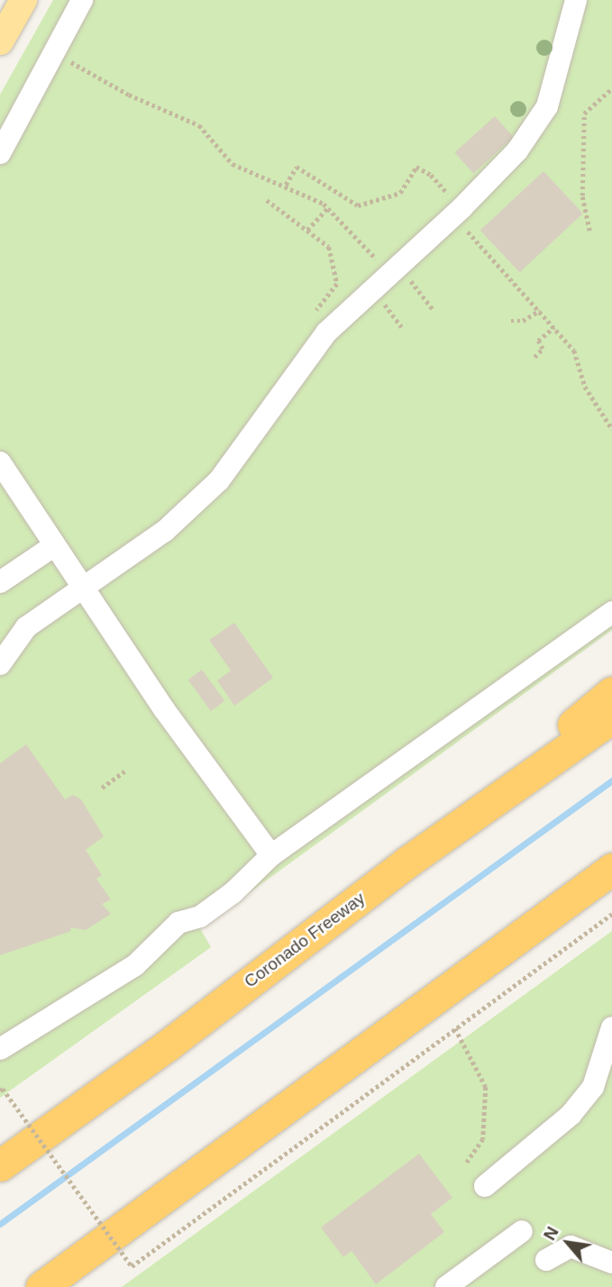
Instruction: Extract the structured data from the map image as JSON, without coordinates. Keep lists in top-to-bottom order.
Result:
{
  "streets": {
    "highway": ["Coronado Freeway"]
  },
  "north": "top left"
}
